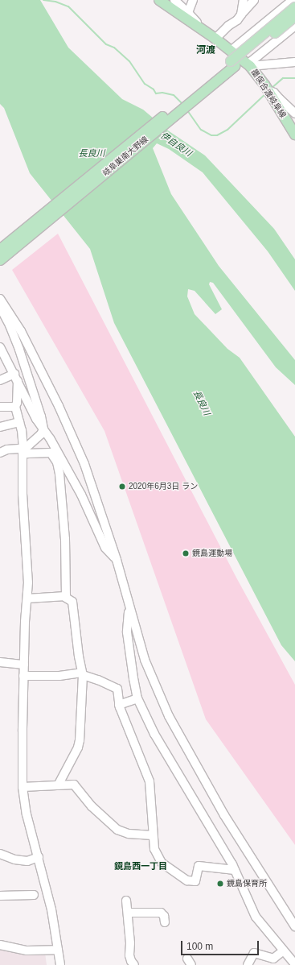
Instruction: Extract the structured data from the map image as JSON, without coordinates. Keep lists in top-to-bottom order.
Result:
{
  "streets": {
    "main road": ["墨俣合渡岐阜線", "岐阜巣南大野線"]
  },
  "districts": ["河渡", "鏡島西一丁目"],
  "water": ["伊自良川", "長良川"],
  "places": ["2020年6月3日 ラン", "鏡島運動場", "鏡島保育所"],
  "scale_bar": "100 m"
}
